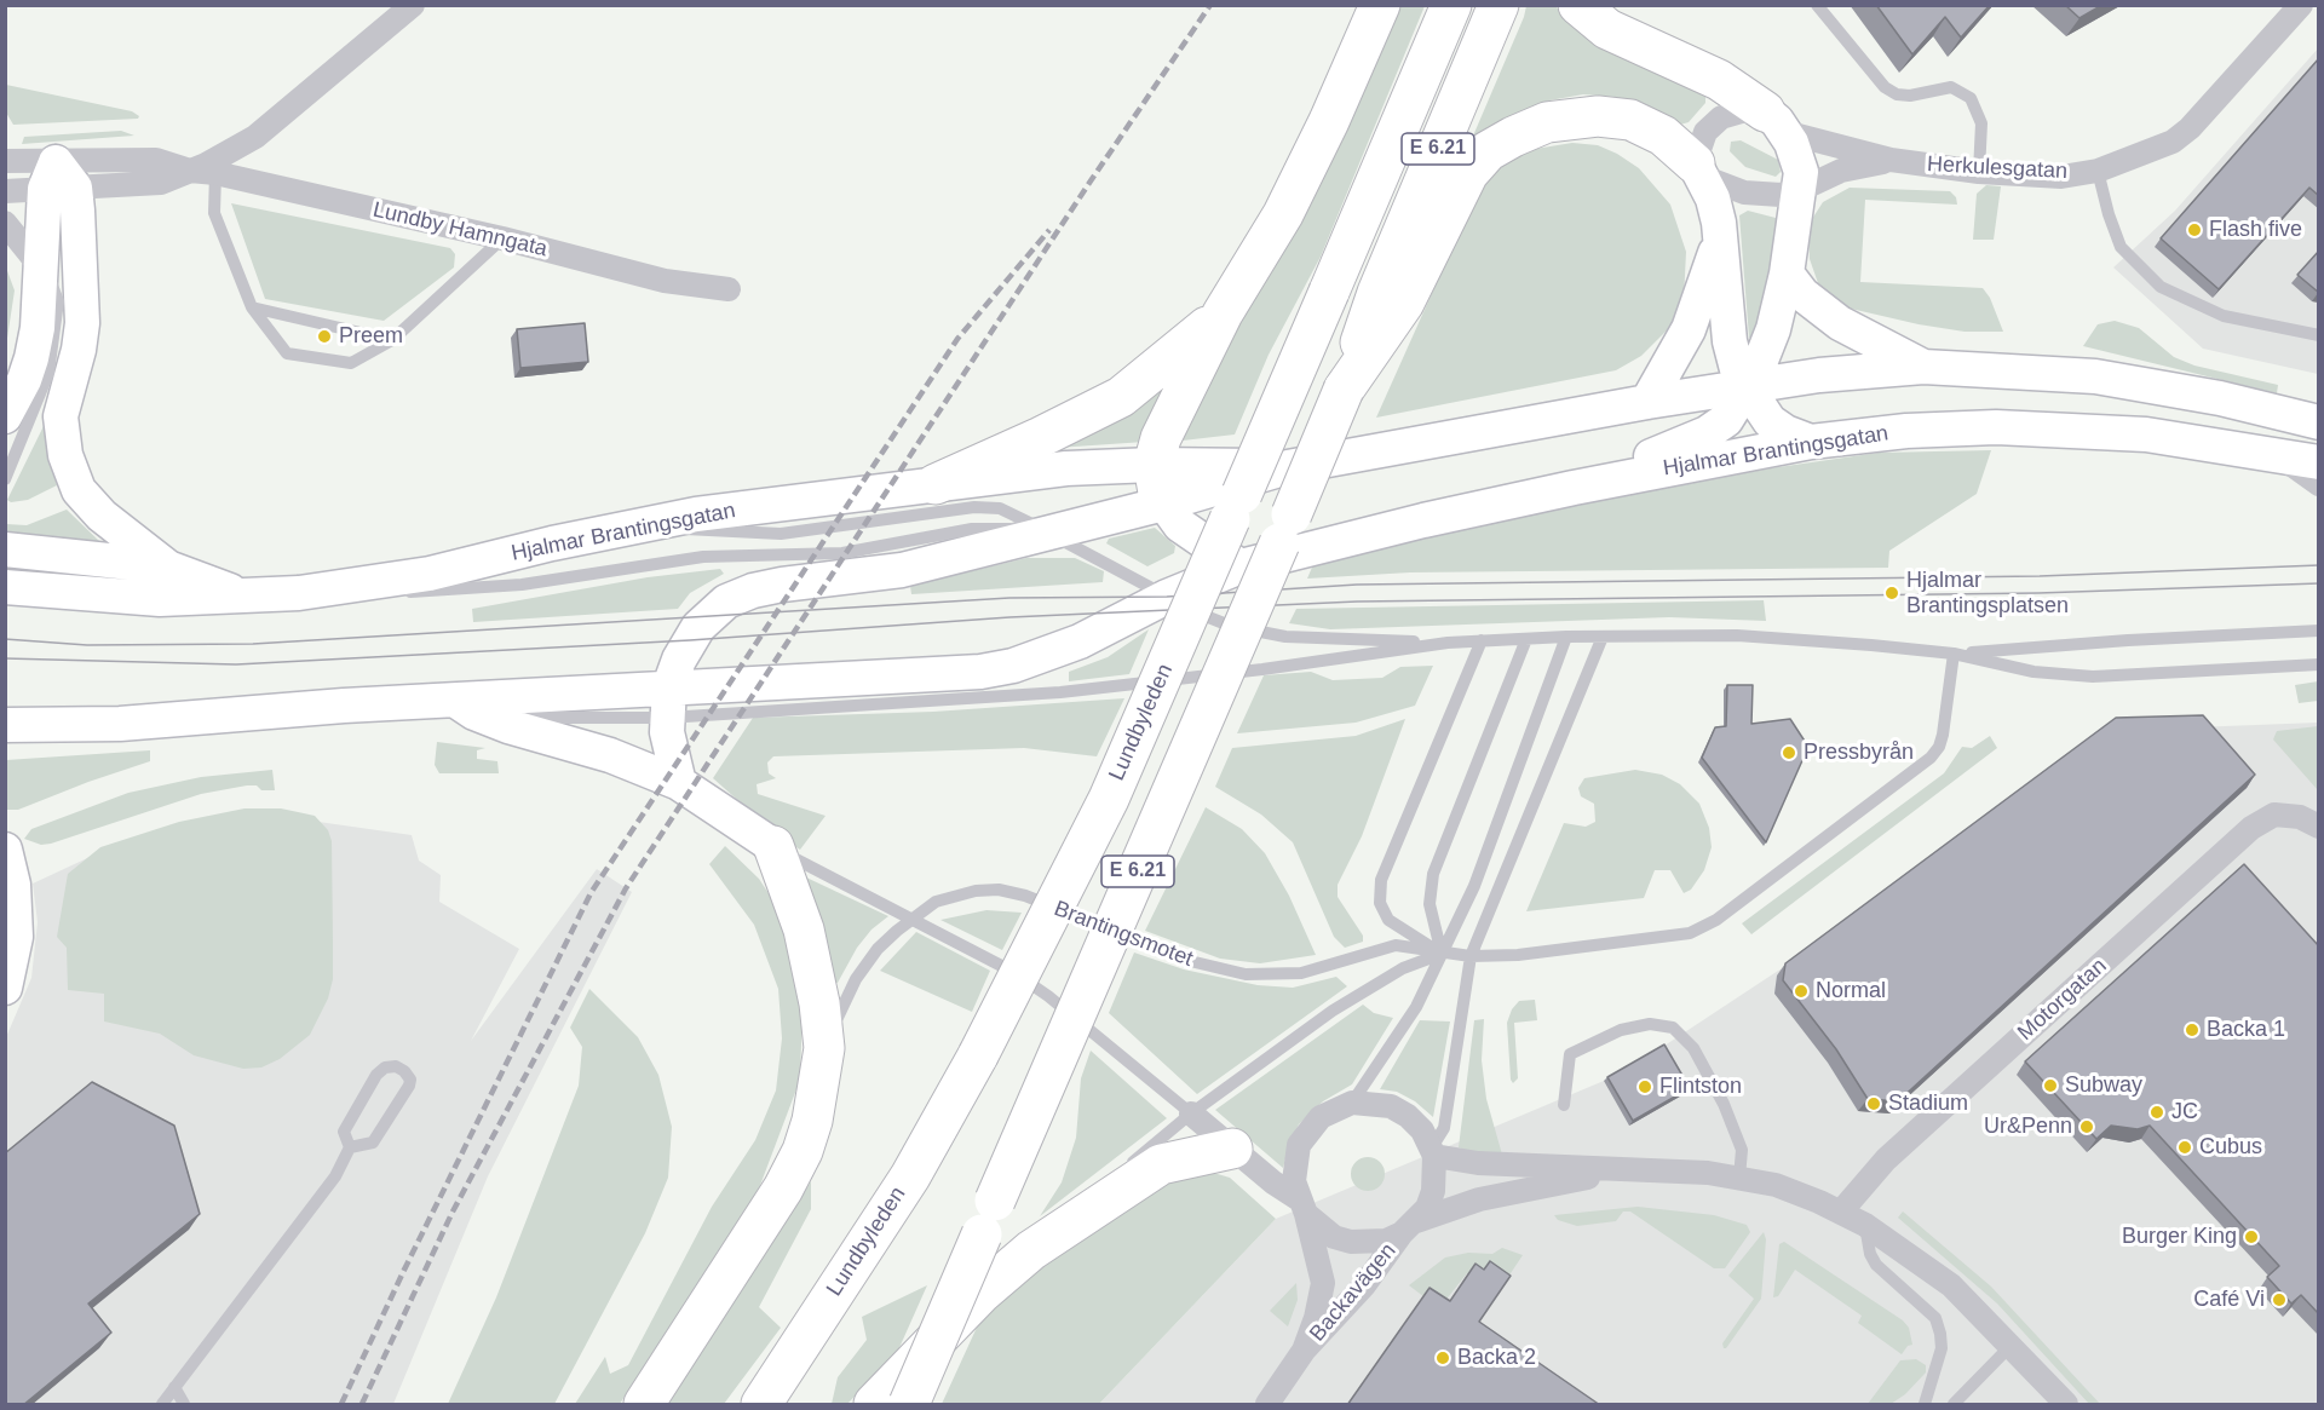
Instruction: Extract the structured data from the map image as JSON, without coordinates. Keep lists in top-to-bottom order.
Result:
{
  "streets": {
    "highway": ["E 6.21", "Lundbyleden"],
    "main road": ["Hjalmar Brantingsgatan"],
    "street": [
      "Herkulesgatan",
      "Lundby Hamngata",
      "Motorgatan",
      "Backavägen"
    ],
    "lane": ["Brantingsmotet"]
  },
  "places": [
    "Flash five",
    "Preem",
    "Hjalmar Brantingsplatsen",
    "Pressbyrån",
    "Normal",
    "Backa 1",
    "Subway",
    "Flintston",
    "Stadium",
    "JC",
    "Ur&Penn",
    "Cubus",
    "Burger King",
    "Café Vi",
    "Backa 2"
  ]
}
